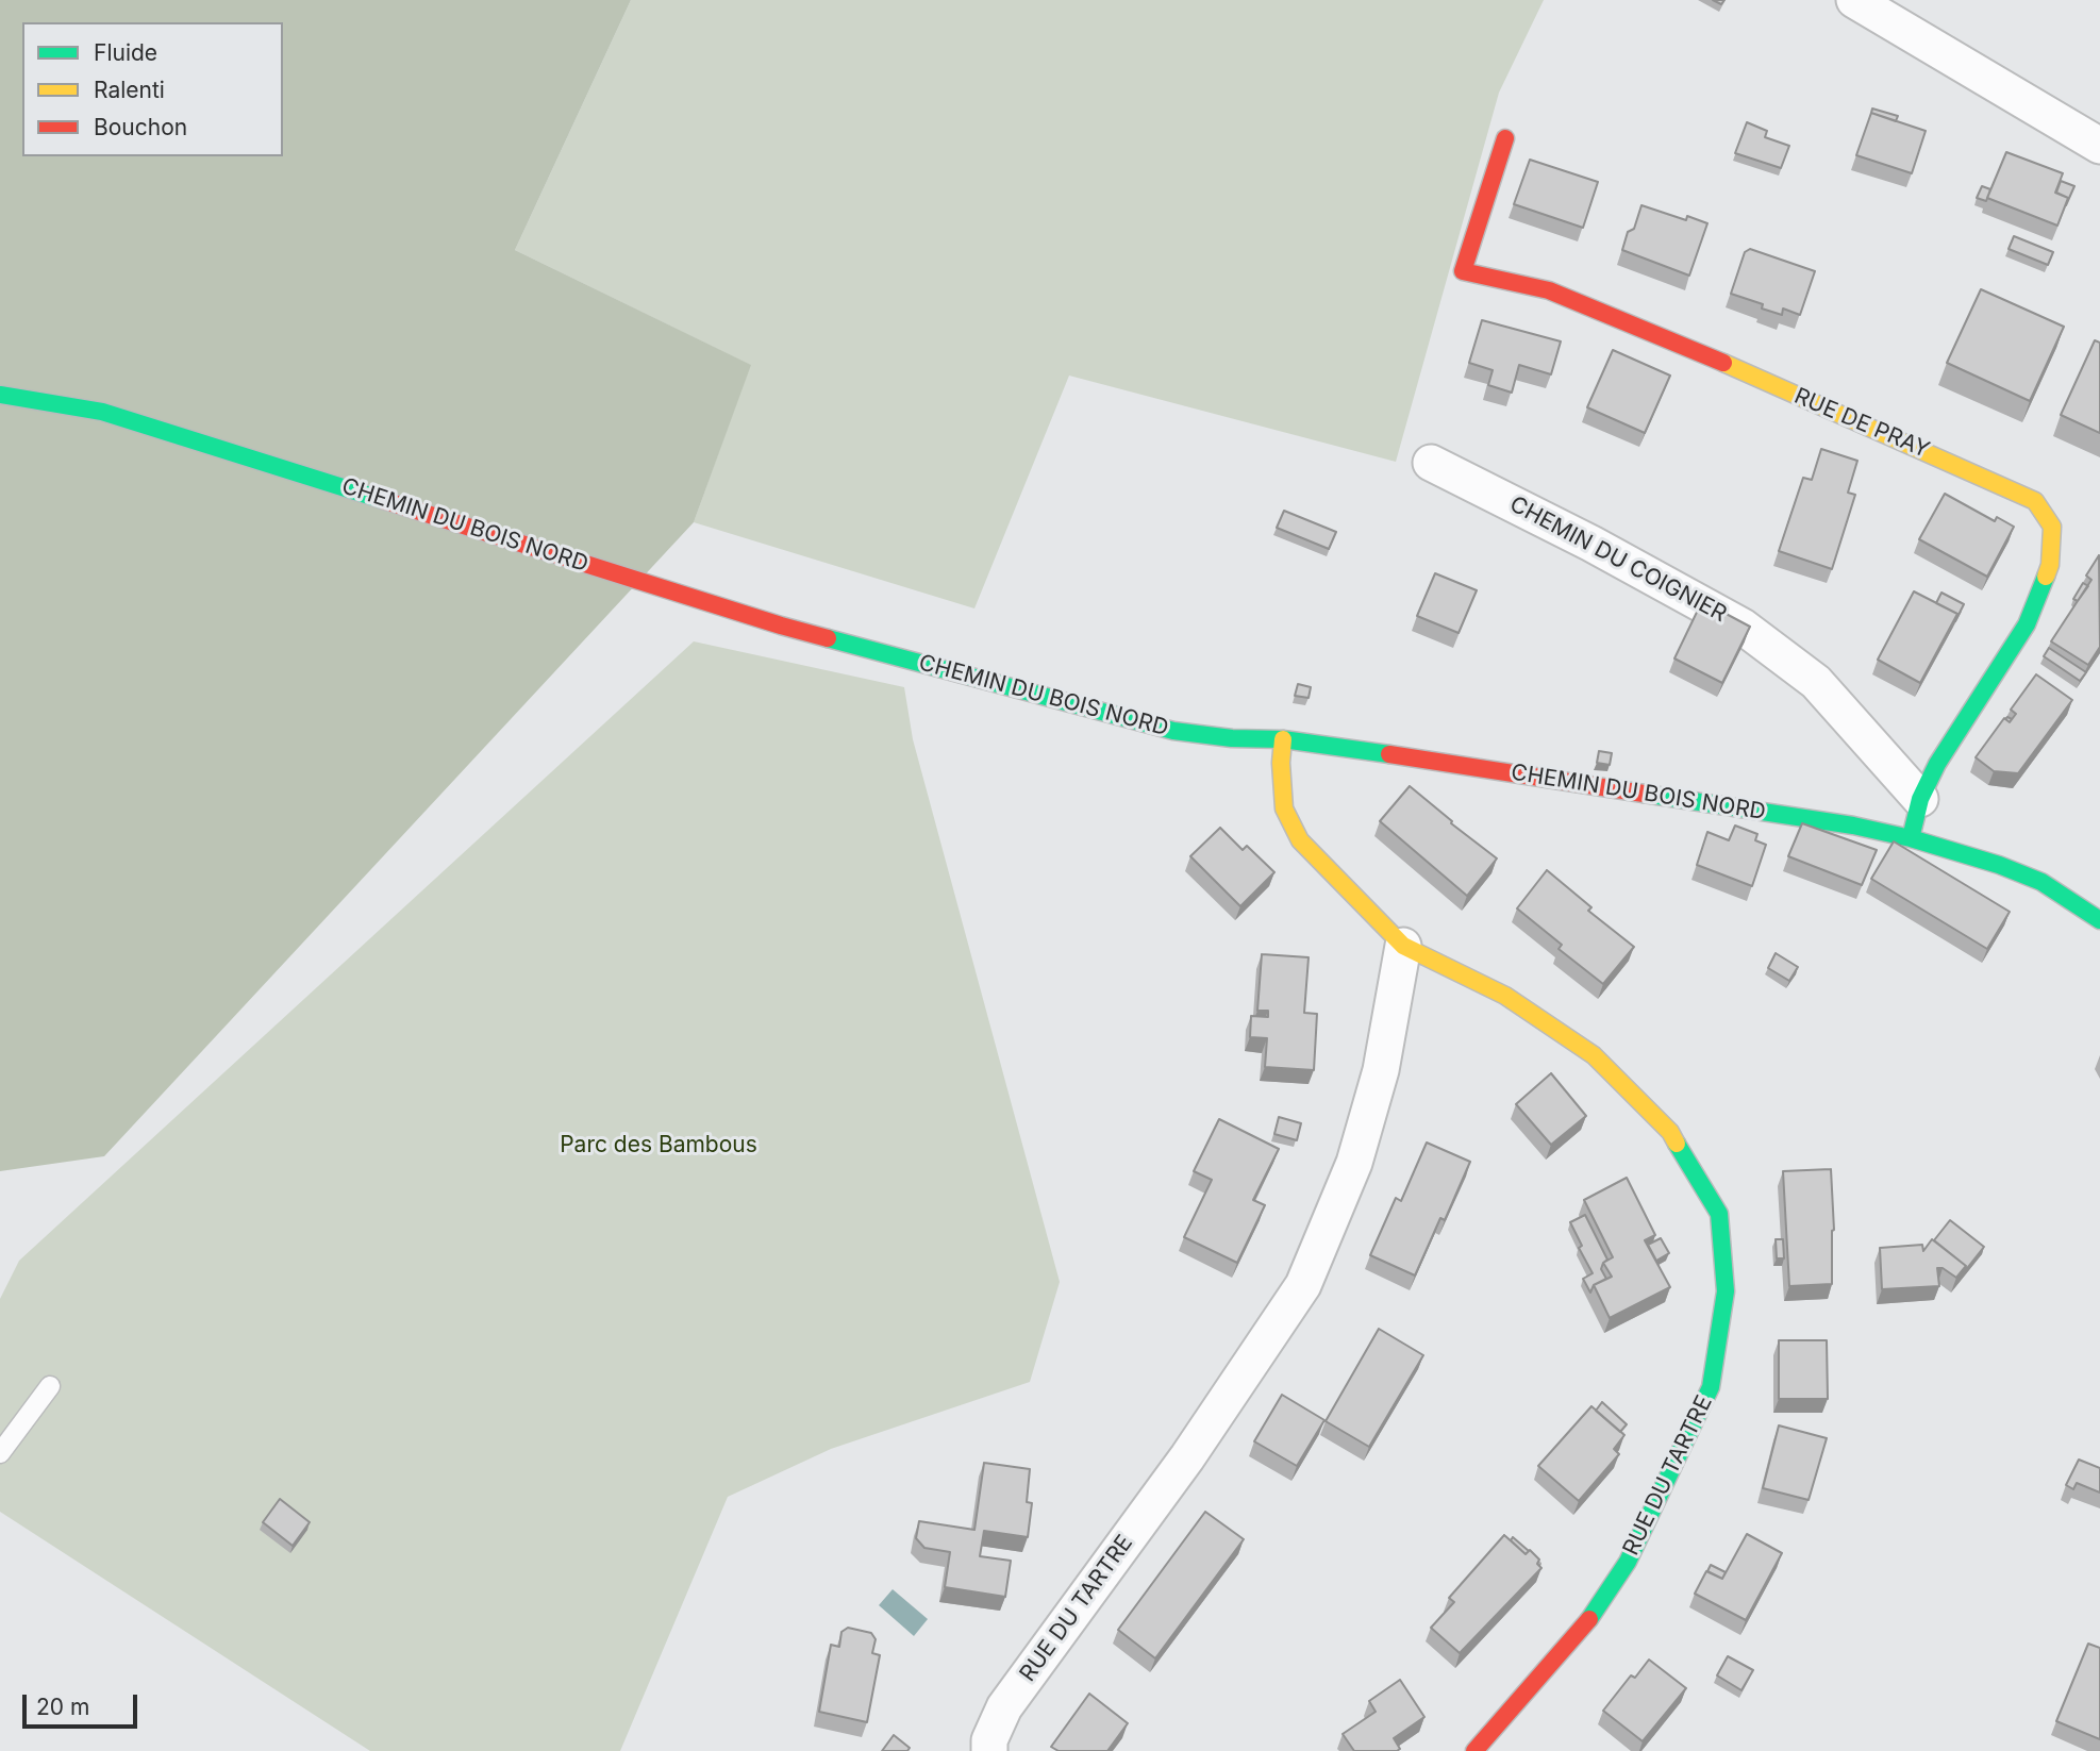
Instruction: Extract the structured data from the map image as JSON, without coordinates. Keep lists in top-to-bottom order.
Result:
{
  "streets": {
    "street": [
      "RUE DE PRAY",
      "CHEMIN DU BOIS NORD",
      "CHEMIN DU COIGNIER",
      "RUE DU TARTRE"
    ]
  },
  "crossings": [
    ["RUE DE PRAY", "CHEMIN DU BOIS NORD"],
    ["RUE DE PRAY", "CHEMIN DU COIGNIER"],
    ["CHEMIN DU BOIS NORD", "RUE DU TARTRE"]
  ],
  "parks": ["Parc des Bambous"],
  "legend": ["Fluide", "Ralenti", "Bouchon"],
  "scale_bar": "20 m"
}
